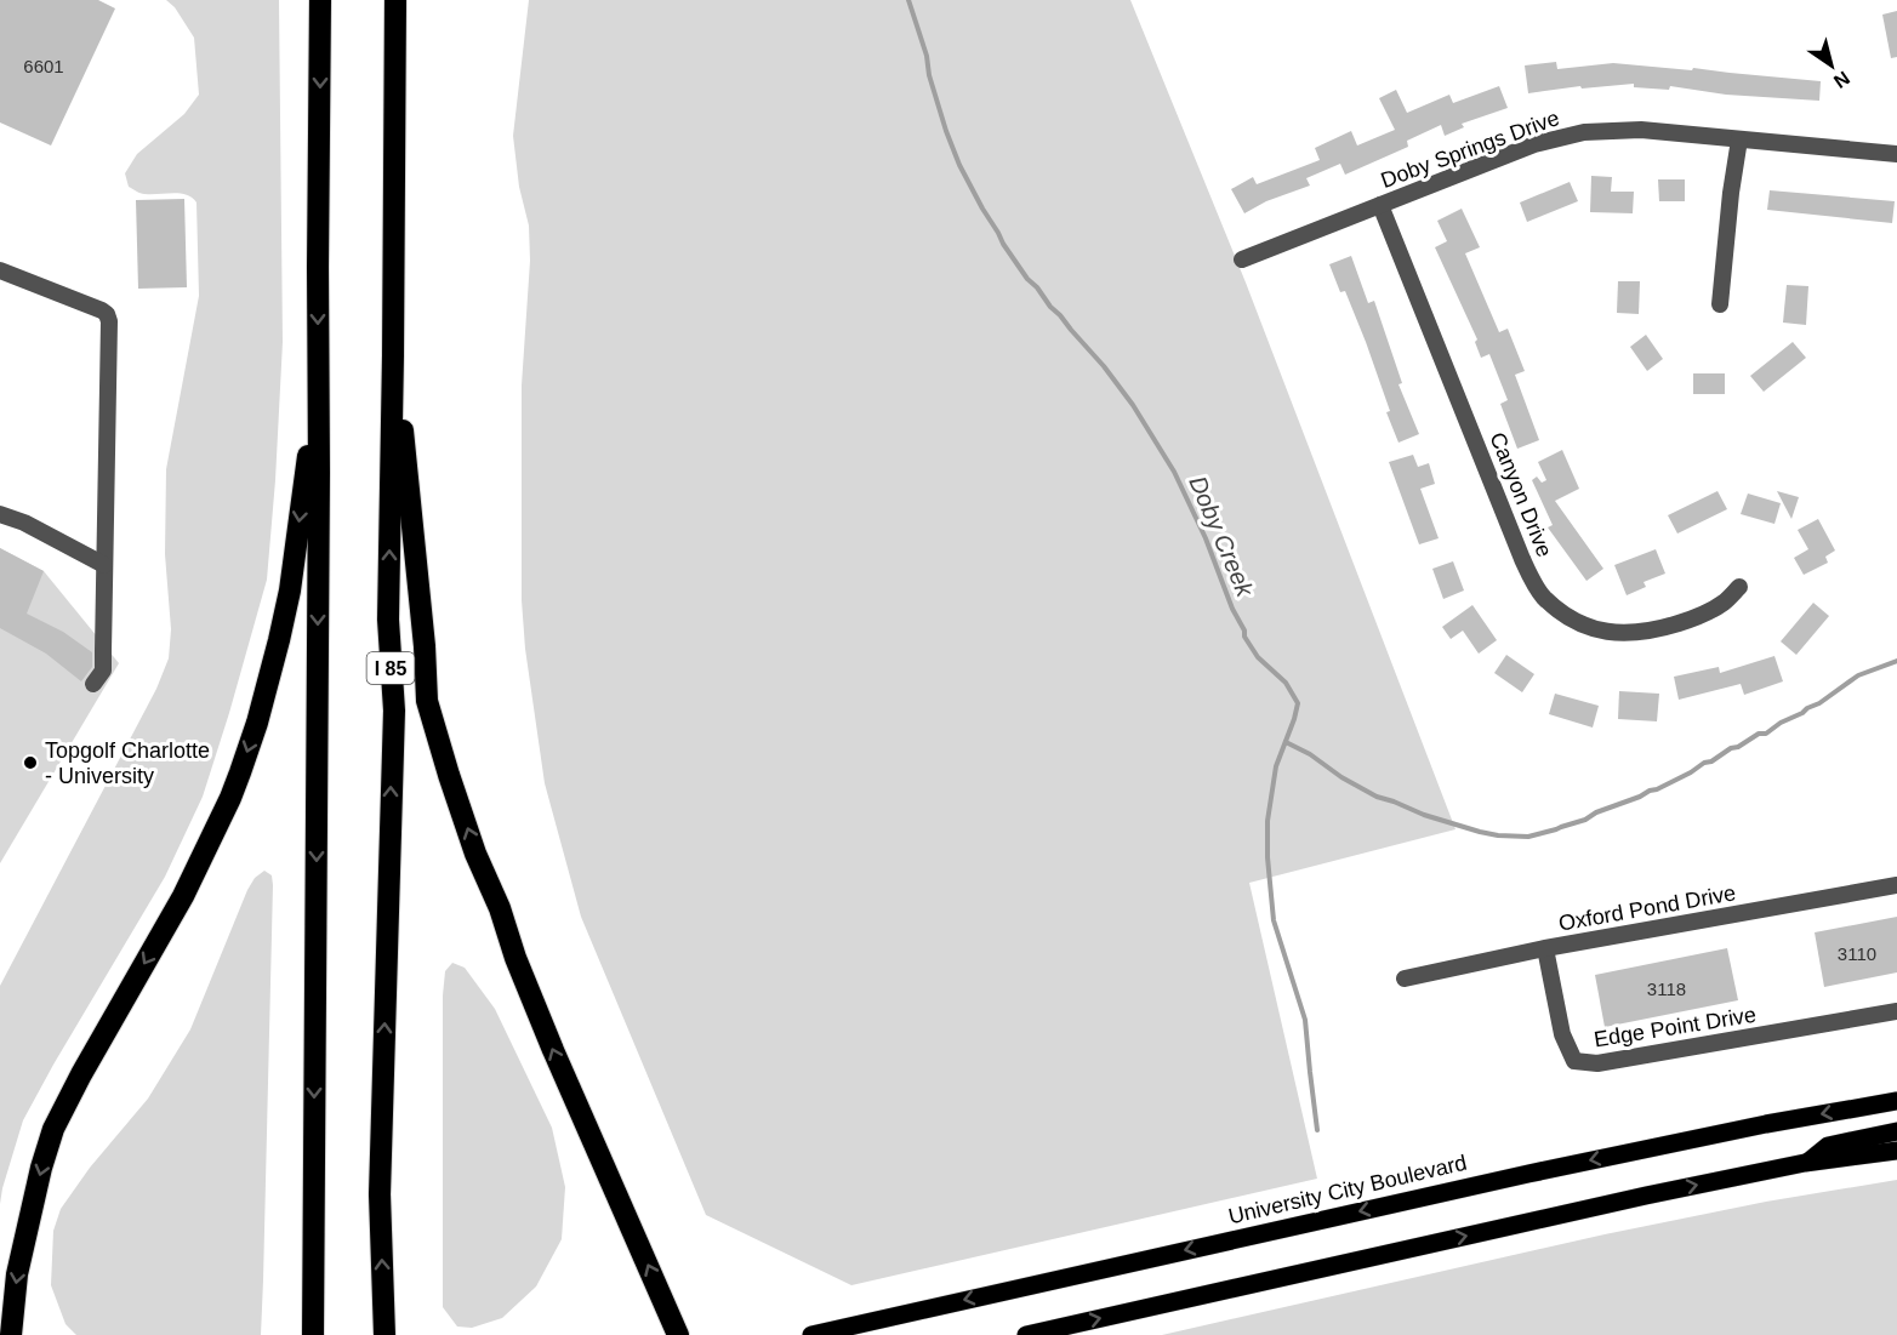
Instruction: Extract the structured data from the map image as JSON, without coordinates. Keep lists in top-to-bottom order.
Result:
{
  "streets": {
    "highway": ["I 85"],
    "main road": ["University City Boulevard"],
    "street": [
      "Doby Springs Drive",
      "Canyon Drive",
      "Oxford Pond Drive",
      "Edge Point Drive"
    ]
  },
  "crossings": [
    ["Doby Springs Drive", "Canyon Drive"],
    ["Oxford Pond Drive", "Edge Point Drive"]
  ],
  "water": ["Doby Creek"],
  "places": ["Topgolf Charlotte - University"],
  "house_numbers": ["6601", "3110", "3118"],
  "north": "bottom right"
}
